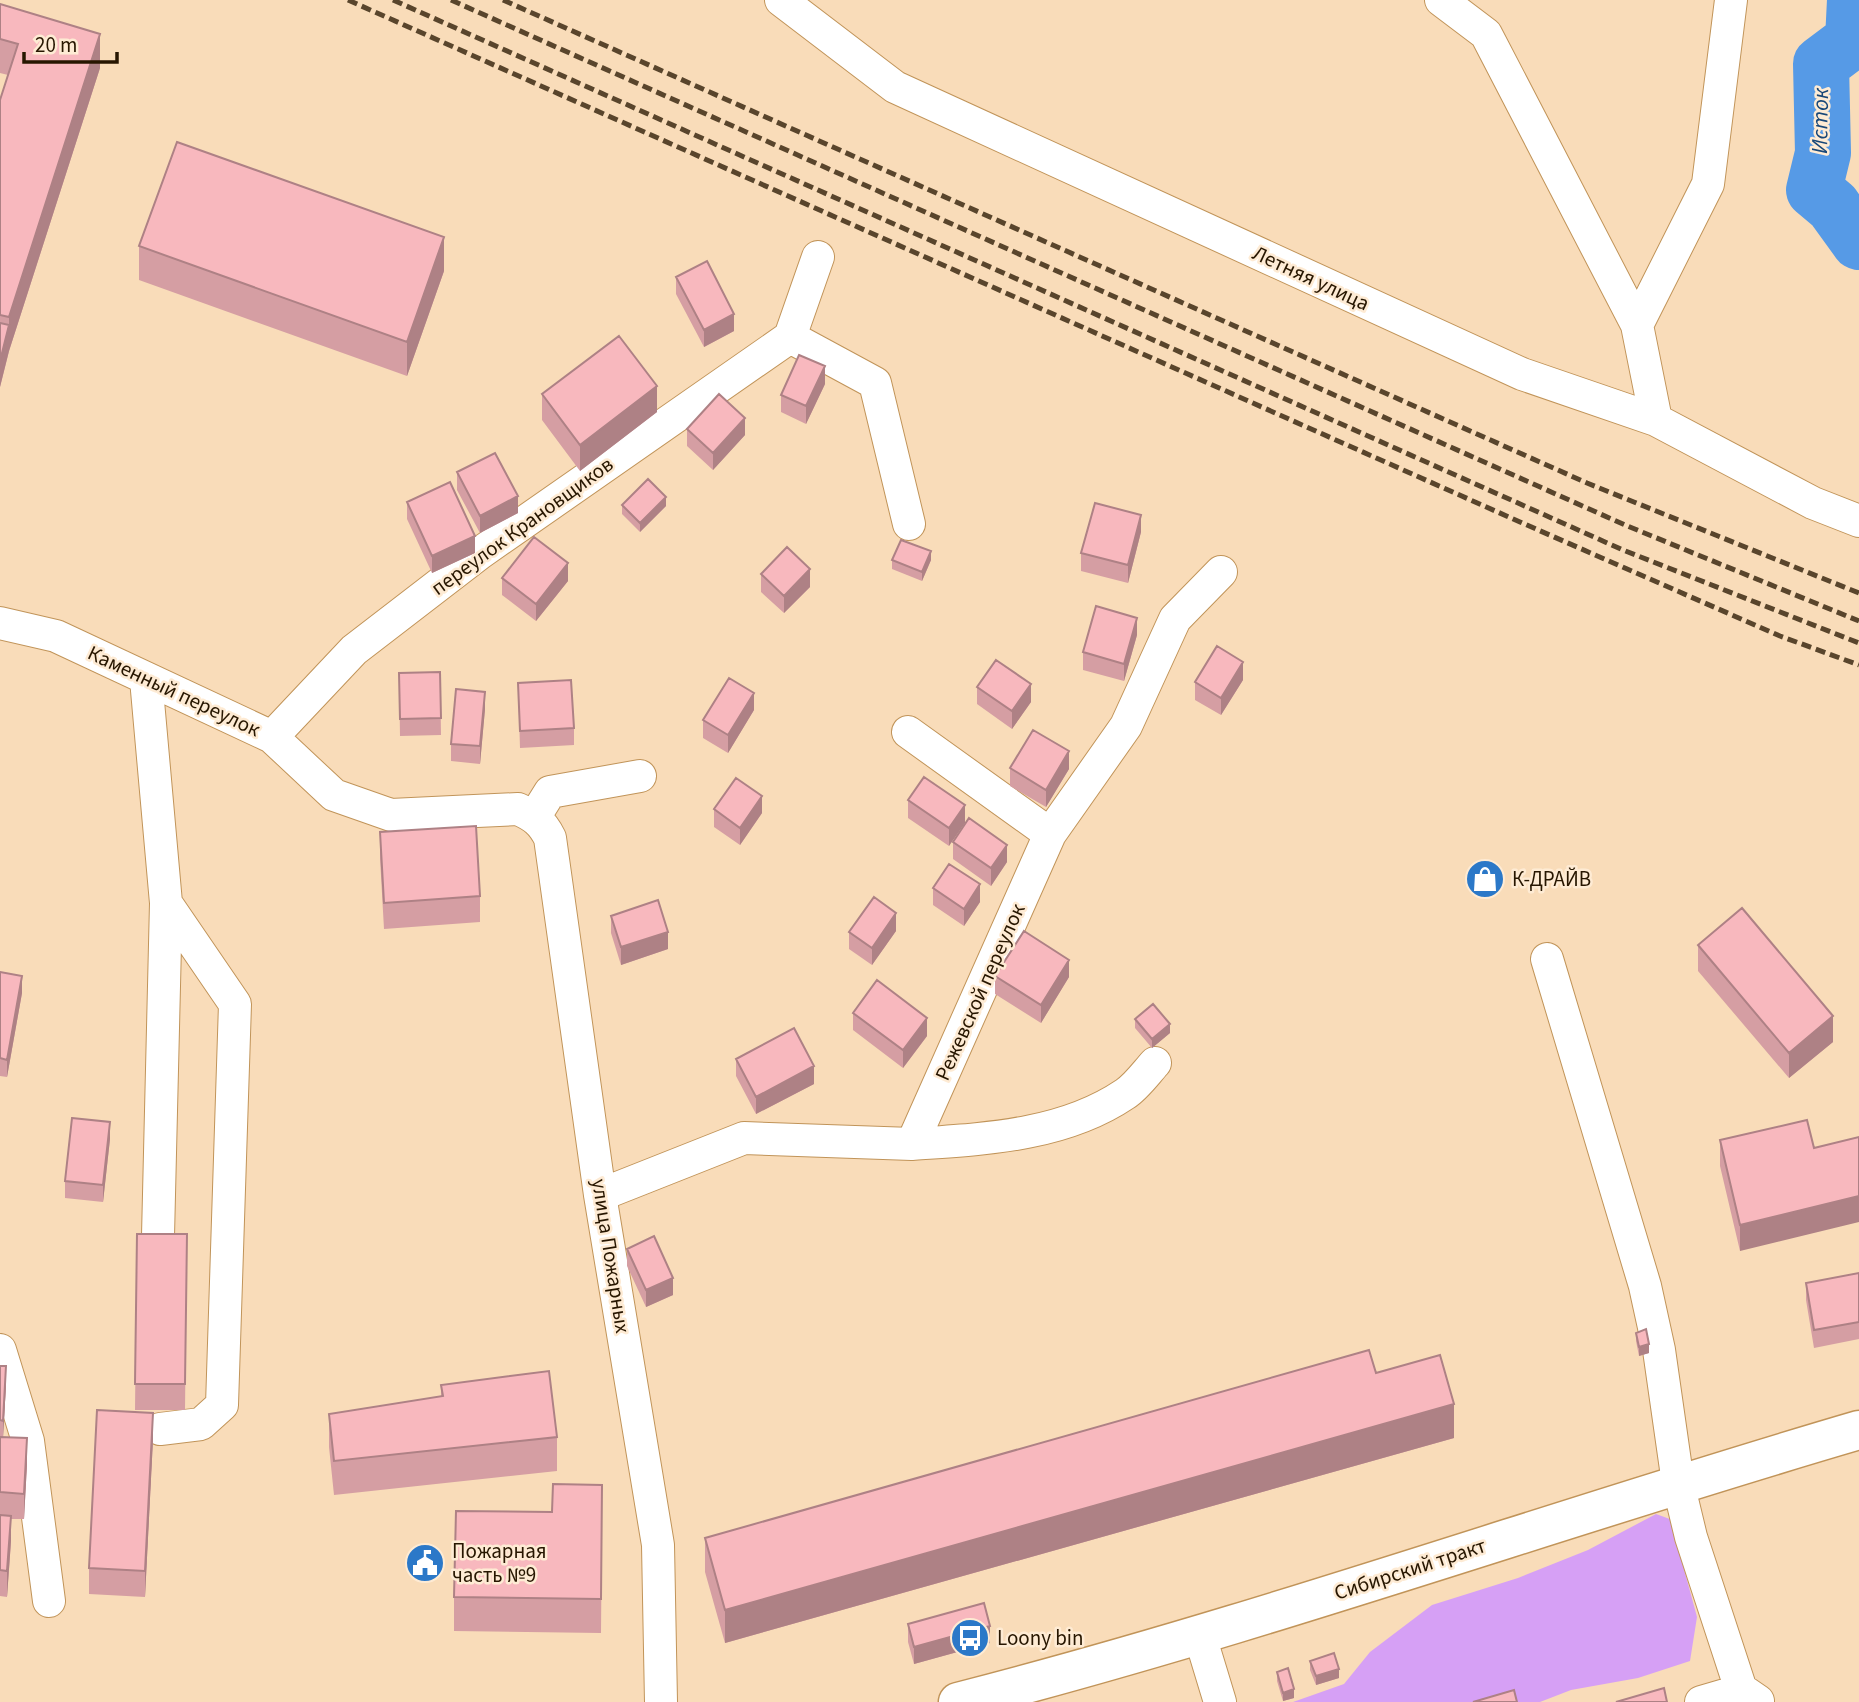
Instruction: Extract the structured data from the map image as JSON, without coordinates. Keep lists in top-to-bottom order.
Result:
{
  "streets": {
    "main road": ["Сибирский тракт"],
    "street": [
      "Летняя улица",
      "переулок Крановщиков",
      "Каменный переулок",
      "Режевской переулок",
      "улица Пожарных"
    ]
  },
  "crossings": [
    ["переулок Крановщиков", "Каменный переулок"],
    ["Каменный переулок", "улица Пожарных"]
  ],
  "water": ["Исток"],
  "places": {
    "shop": ["К-ДРАЙВ"],
    "public building": ["Пожарная часть №9"],
    "bus stop": ["Loony bin"]
  },
  "scale_bar": "20 m"
}
